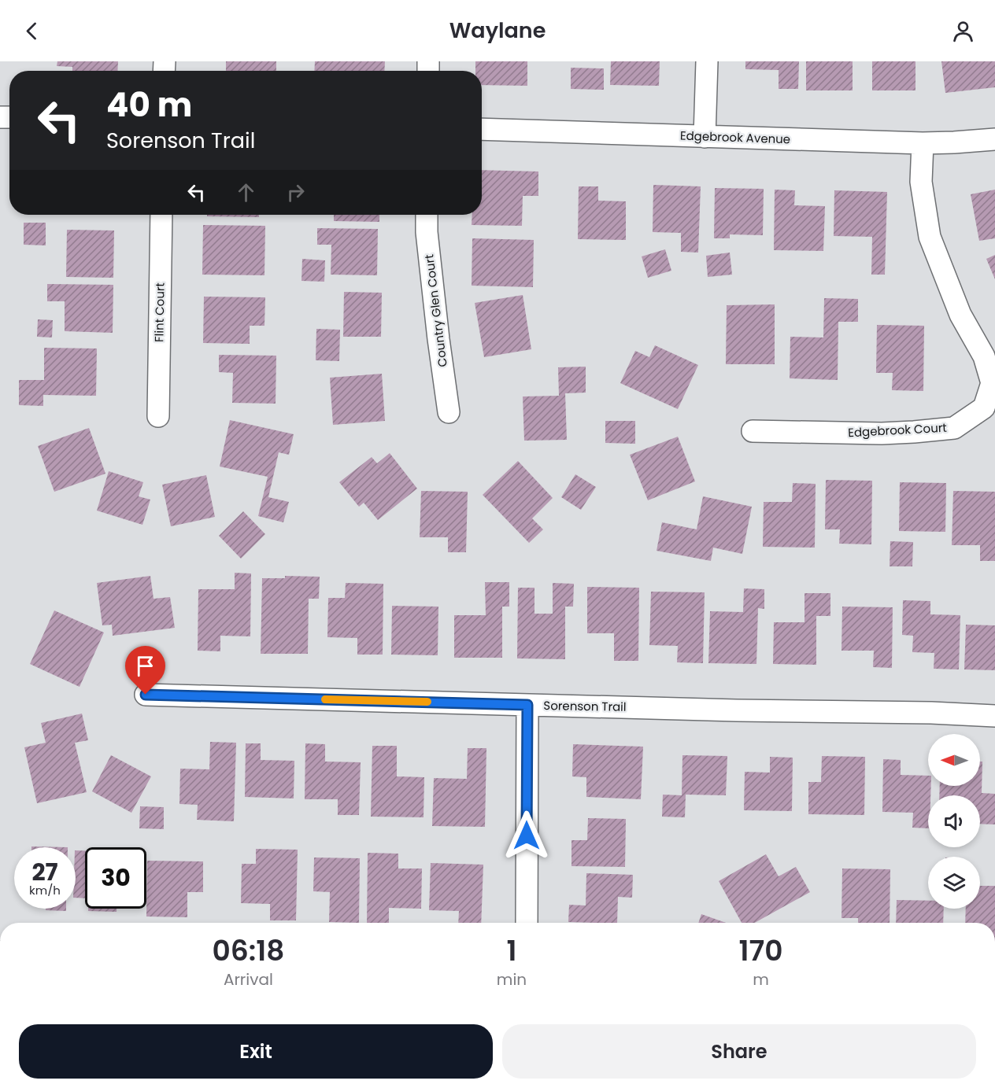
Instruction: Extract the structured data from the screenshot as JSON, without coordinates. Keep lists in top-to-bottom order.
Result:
{
  "streets": {
    "street": [
      "Edgebrook Avenue",
      "Country Glen Court",
      "Flint Court",
      "Edgebrook Court",
      "Sorenson Trail"
    ]
  },
  "crossings": [
    ["Edgebrook Avenue", "Edgebrook Court"]
  ],
  "north": "left",
  "page": {
    "header": "Waylane",
    "turn": ["40 m", "Sorenson Trail"],
    "speed": "27 km/h",
    "limit": "30",
    "eta": [
      "06:18",
      "Arrival",
      "1",
      "min",
      "170",
      "m"
    ],
    "buttons": ["Exit", "Share"]
  }
}
